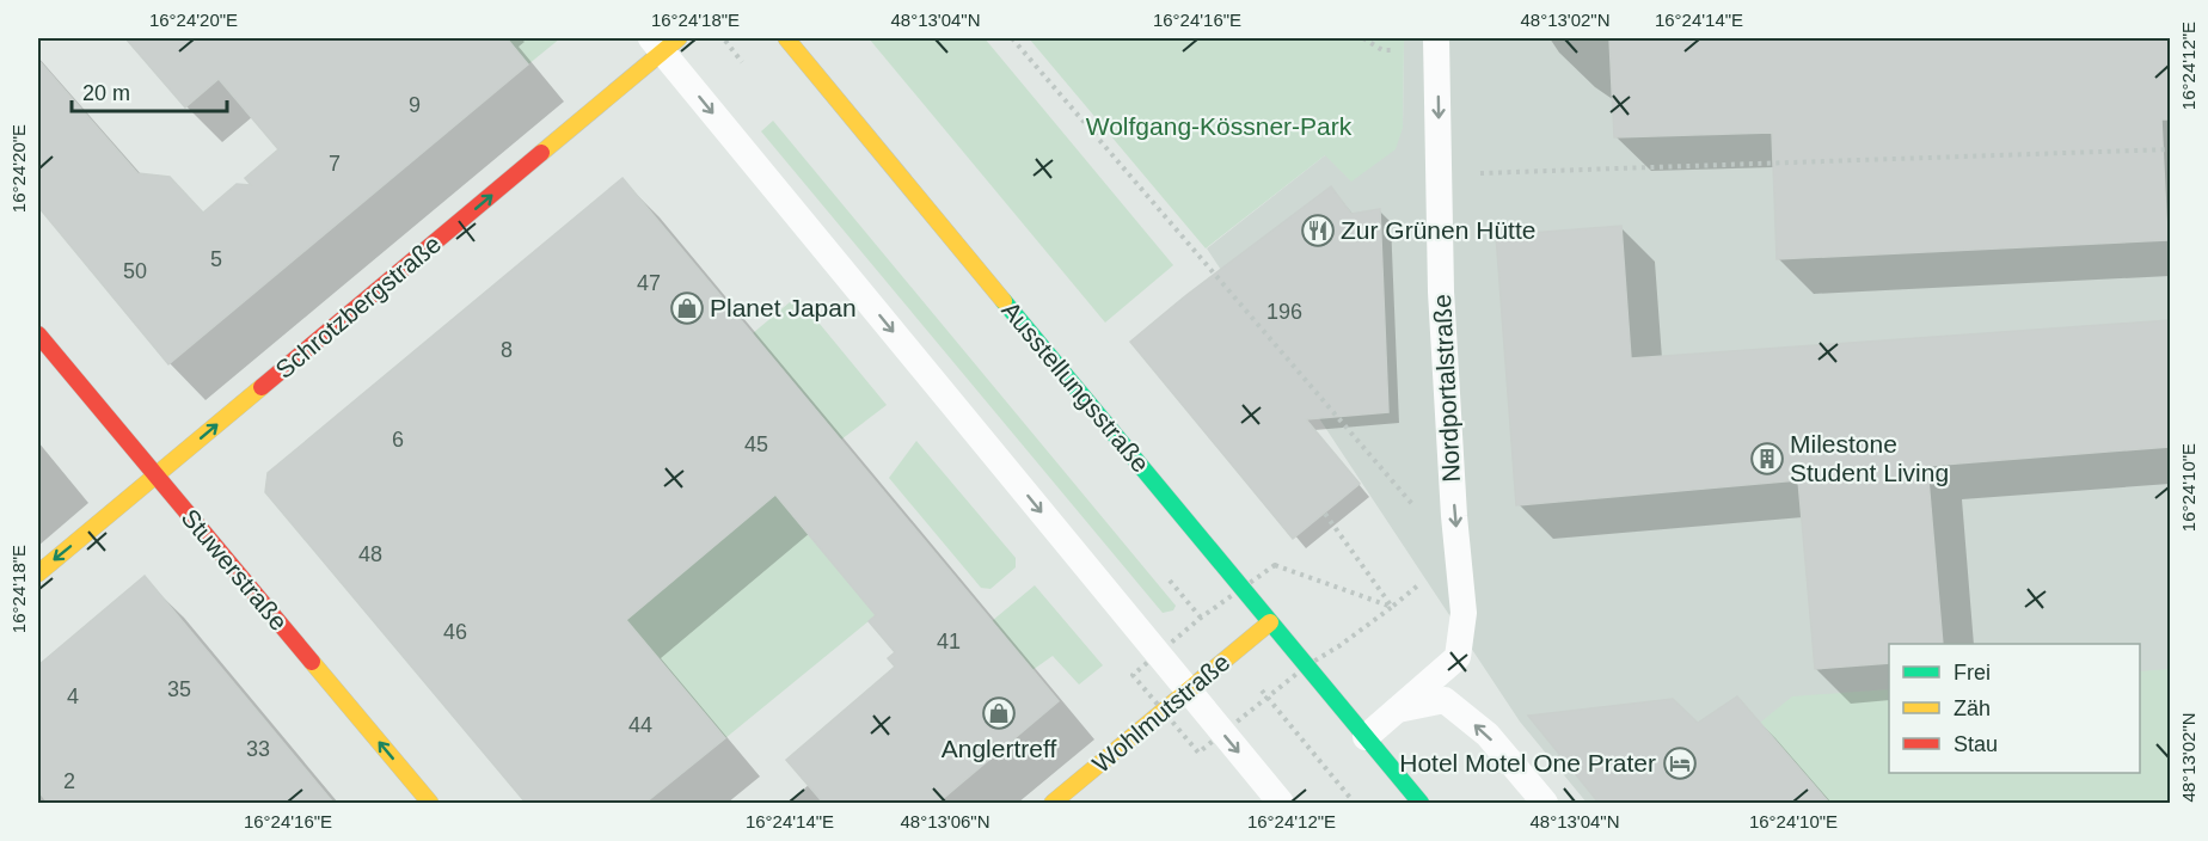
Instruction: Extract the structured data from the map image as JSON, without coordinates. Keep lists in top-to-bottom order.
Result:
{
  "streets": {
    "street": [
      "Schrotzbergstraße",
      "Ausstellungsstraße",
      "Stuwerstraße",
      "Wohlmutstraße"
    ],
    "lane": ["Nordportalstraße"]
  },
  "crossings": [
    ["Schrotzbergstraße", "Stuwerstraße"],
    ["Ausstellungsstraße", "Wohlmutstraße"]
  ],
  "one_way": ["Nordportalstraße", "Stuwerstraße"],
  "parks": ["Wolfgang-Kössner-Park"],
  "places": {
    "restaurant": ["Zur Grünen Hütte"],
    "shop": ["Planet Japan", "Anglertreff"],
    "building": ["Milestone Student Living"],
    "hotel": ["Hotel Motel One Prater"]
  },
  "house_numbers": [
    "9",
    "7",
    "5",
    "50",
    "47",
    "196",
    "8",
    "6",
    "45",
    "48",
    "46",
    "41",
    "35",
    "4",
    "44",
    "33",
    "2"
  ],
  "legend": ["Frei", "Zäh", "Stau"],
  "scale_bar": "20 m",
  "coordinates": [
    "16°24'20\"E",
    "16°24'18\"E",
    "48°13'04\"N",
    "16°24'16\"E",
    "48°13'02\"N",
    "16°24'14\"E",
    "16°24'12\"E",
    "16°24'10\"E",
    "48°13'06\"N"
  ]
}
